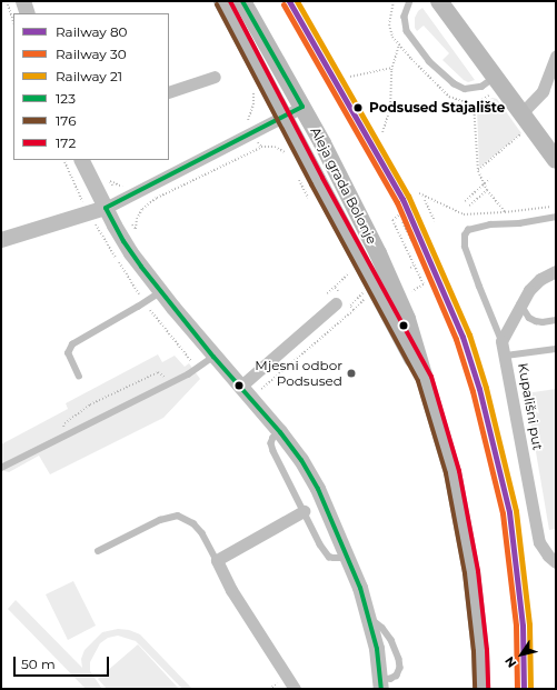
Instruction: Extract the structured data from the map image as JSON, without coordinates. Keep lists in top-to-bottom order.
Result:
{
  "streets": {
    "main road": ["Aleja grada Bolonje"],
    "street": ["Kupališni put"]
  },
  "places": ["Podsused Stajalište", "Mjesni odbor Podsused"],
  "lines": [
    "rail line 80",
    "rail line 21",
    "transit line 123",
    "transit line 172",
    "rail line 30",
    "transit line 176"
  ],
  "legend": [
    "Railway 80",
    "Railway 30",
    "Railway 21",
    "123",
    "176",
    "172"
  ],
  "scale_bar": "50 m",
  "north": "bottom left"
}
